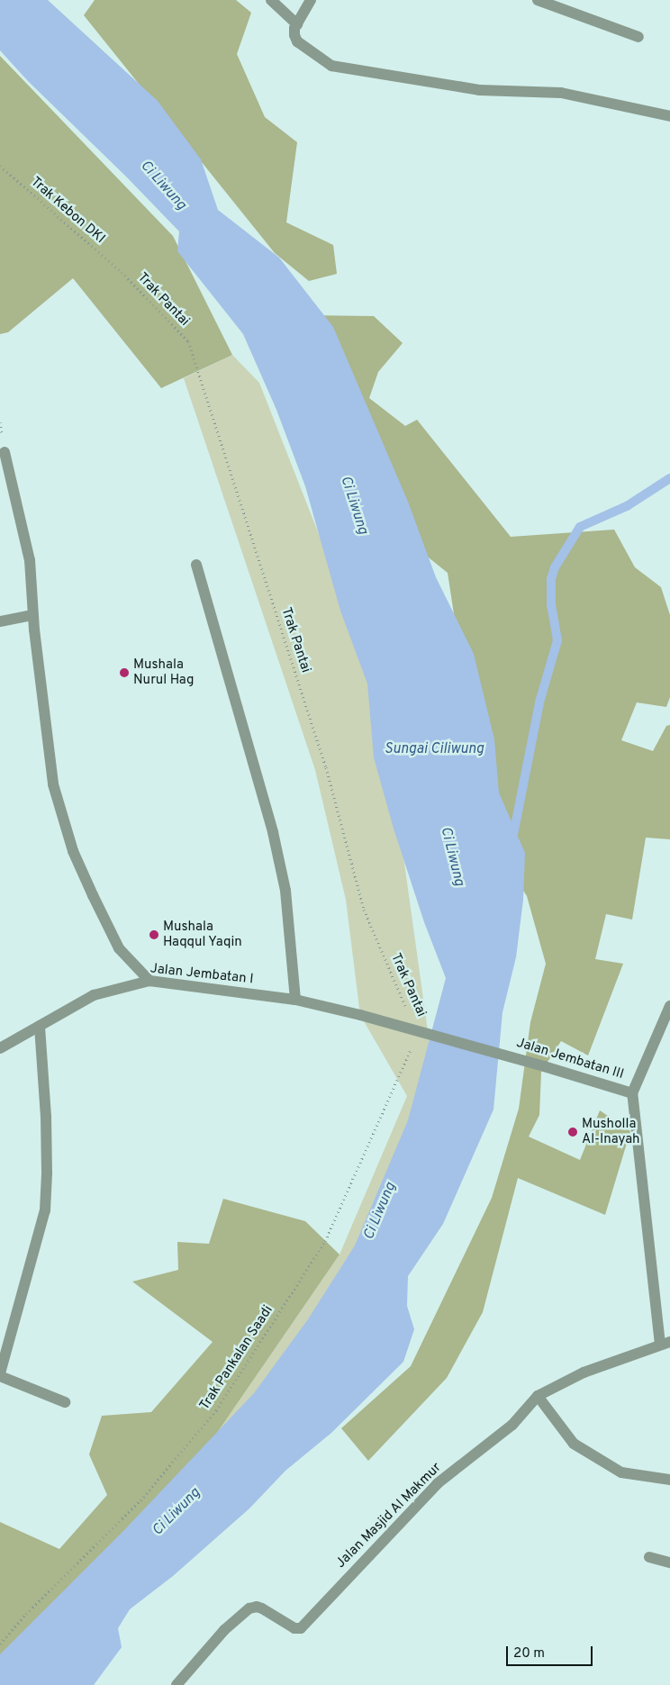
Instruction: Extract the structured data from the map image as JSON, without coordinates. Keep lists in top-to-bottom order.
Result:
{
  "streets": {
    "street": ["Jalan Jembatan I", "Jalan Jembatan III", "Jalan Masjid Al Makmur"],
    "path": ["Trak Kebon DKI", "Trak Pantai", "Trak Pankalan Saadi"]
  },
  "crossings": [
    ["Trak Kebon DKI", "Trak Pantai"],
    ["Jalan Jembatan I", "Jalan Jembatan III"],
    ["Jalan Jembatan III", "Jalan Masjid Al Makmur"]
  ],
  "water": ["Ci Liwung", "Sungai Ciliwung"],
  "places": ["Mushala Nurul Hag", "Mushala Haqqul Yaqin", "Musholla Al-Inayah"],
  "scale_bar": "20 m"
}
